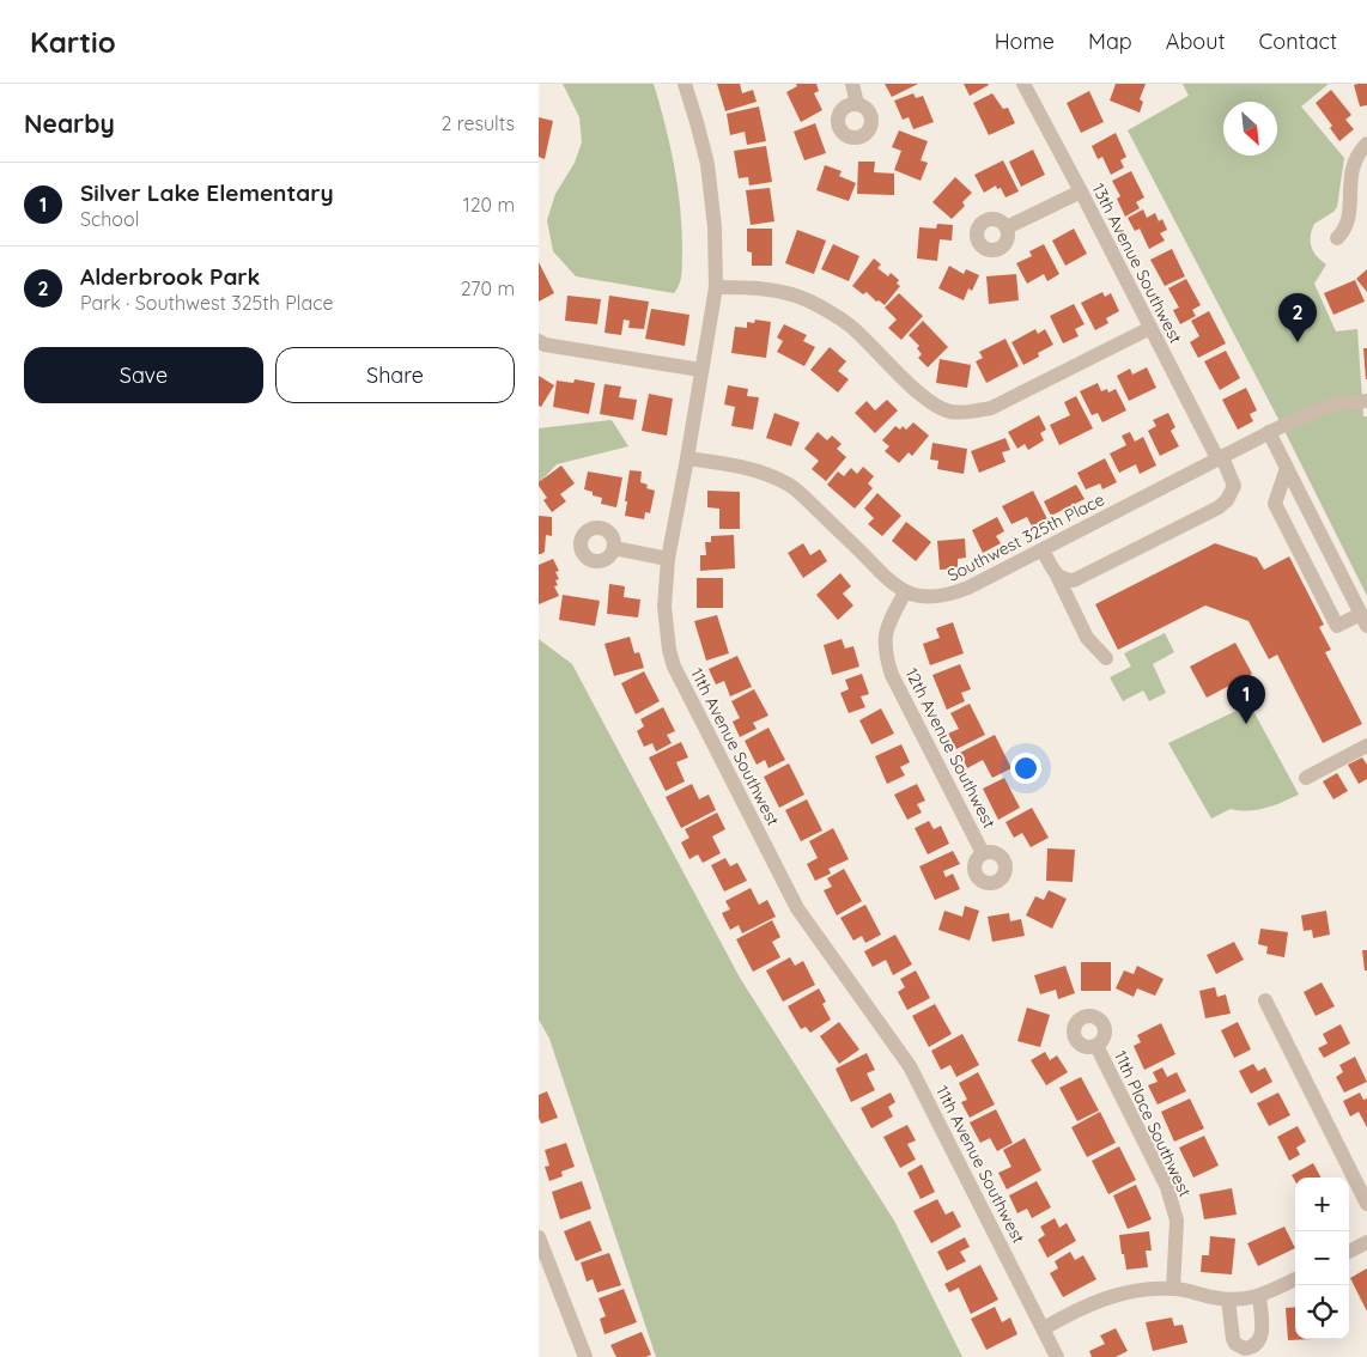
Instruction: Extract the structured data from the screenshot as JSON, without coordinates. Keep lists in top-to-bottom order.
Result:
{
  "streets": {
    "street": [
      "13th Avenue Southwest",
      "Southwest 325th Place",
      "11th Avenue Southwest",
      "12th Avenue Southwest",
      "11th Place Southwest"
    ]
  },
  "crossings": [
    ["13th Avenue Southwest", "Southwest 325th Place"],
    ["Southwest 325th Place", "11th Avenue Southwest"],
    ["Southwest 325th Place", "12th Avenue Southwest"]
  ],
  "north": "bottom right",
  "page": {
    "header": "Kartio",
    "nav": [
      "Home",
      "Map",
      "About",
      "Contact"
    ],
    "heading": ["Nearby", "2 results"],
    "list": [
      {
        "mark": "1",
        "name": "Silver Lake Elementary",
        "note": "School",
        "value": "120 m"
      },
      {
        "mark": "2",
        "name": "Alderbrook Park",
        "note": "Park · Southwest 325th Place",
        "value": "270 m"
      }
    ],
    "pins": ["2", "1"],
    "buttons": ["Save", "Share"],
    "map_buttons": ["+", "−"]
  }
}
